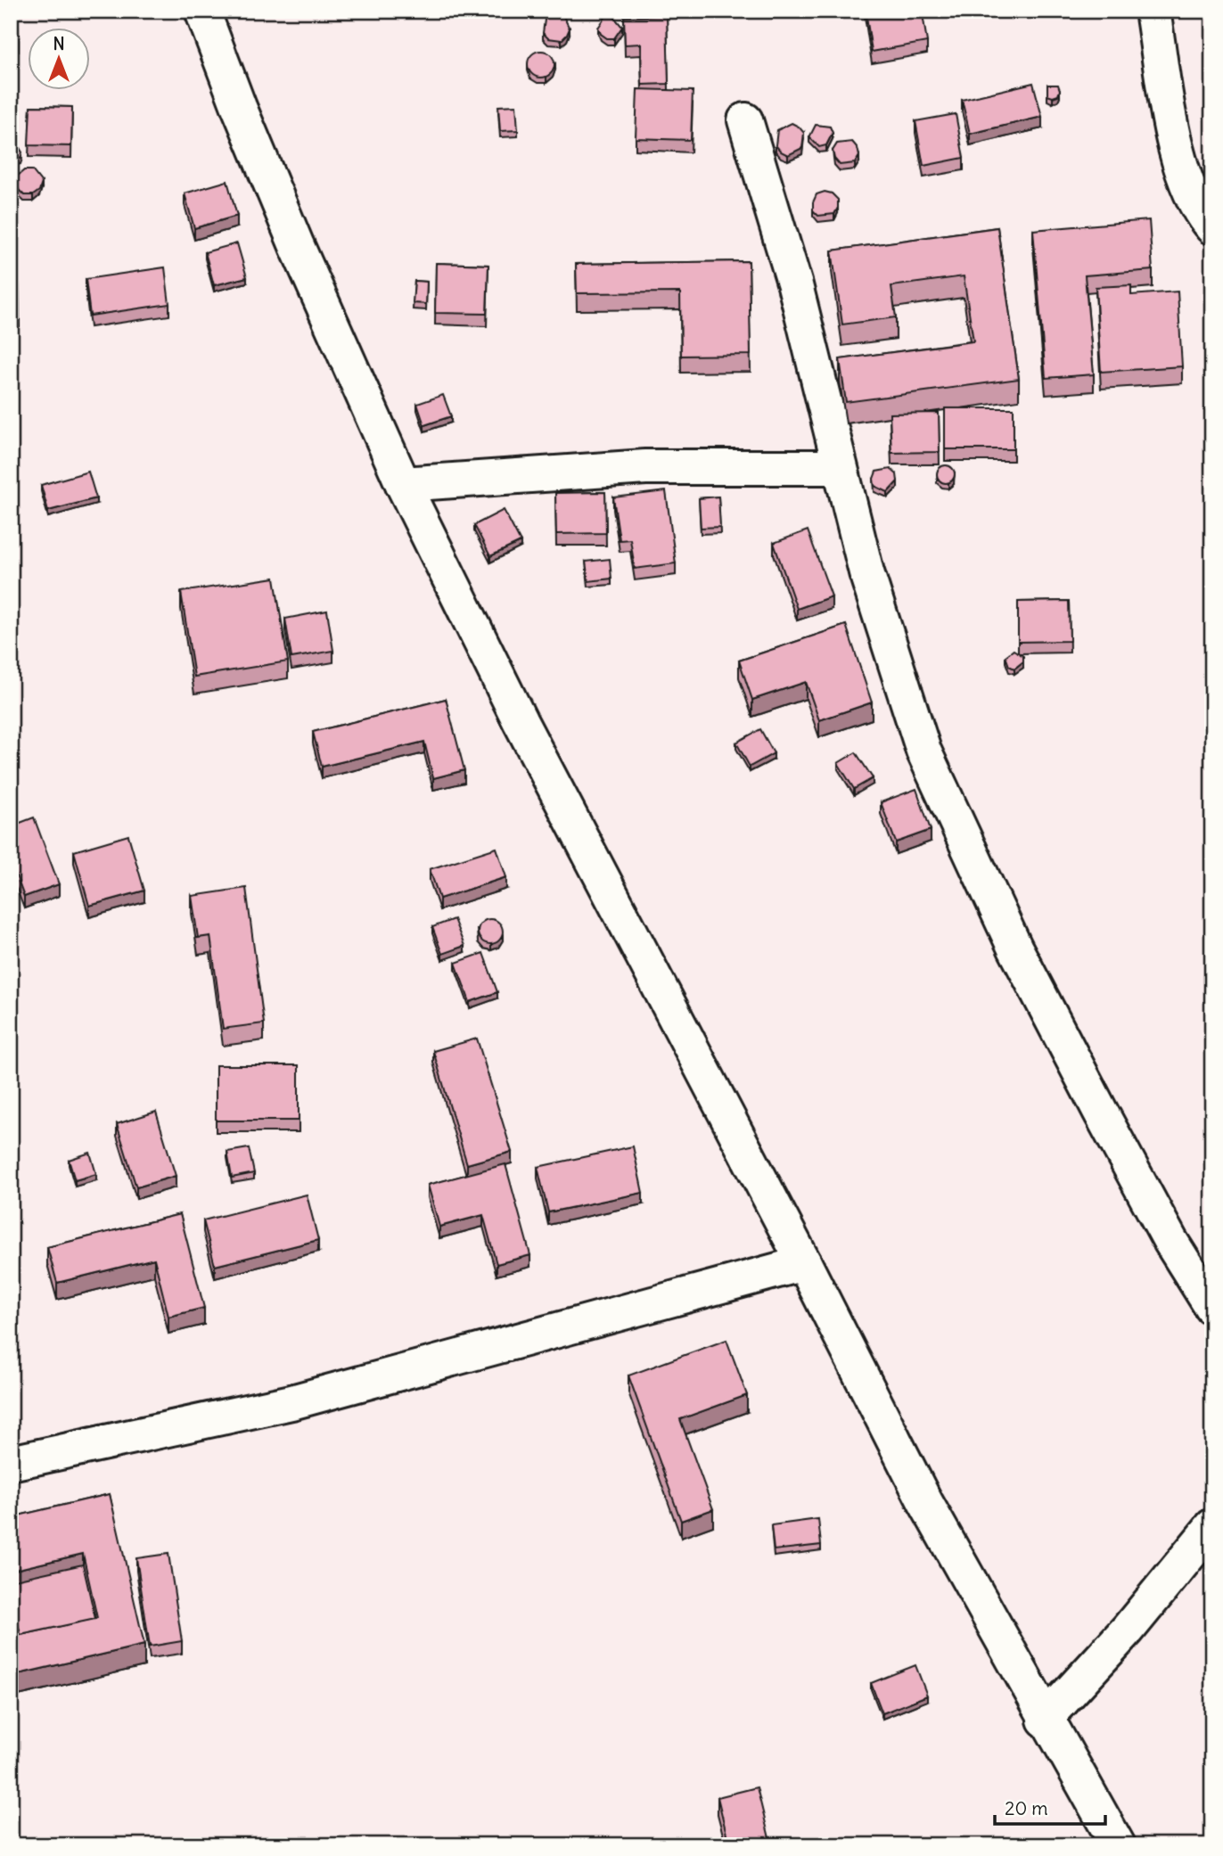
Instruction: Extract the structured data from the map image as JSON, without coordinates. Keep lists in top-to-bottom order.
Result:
{
  "scale_bar": "20 m",
  "north": "top"
}
